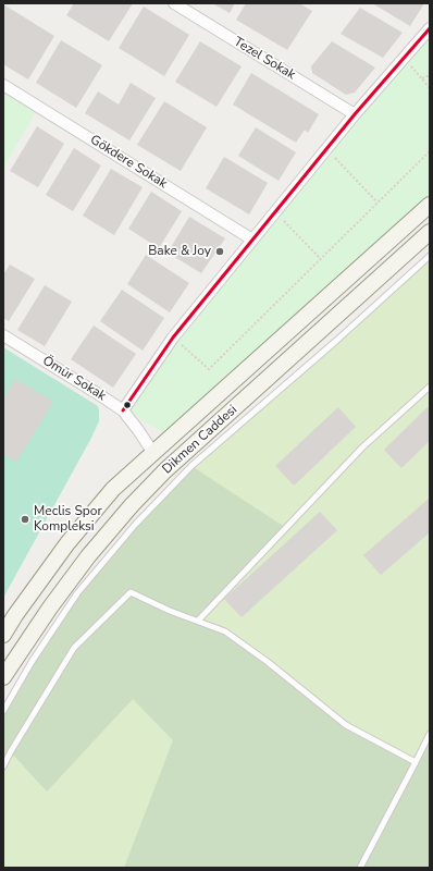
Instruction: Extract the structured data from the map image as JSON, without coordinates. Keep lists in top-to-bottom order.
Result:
{
  "streets": {
    "main road": ["Dikmen Caddesi"],
    "street": ["Tezel Sokak", "Gökdere Sokak", "Ömür Sokak"]
  },
  "crossings": [
    ["Ömür Sokak", "Dikmen Caddesi"]
  ],
  "places": ["Bake & Joy", "Meclis Spor Kompleksi"]
}
